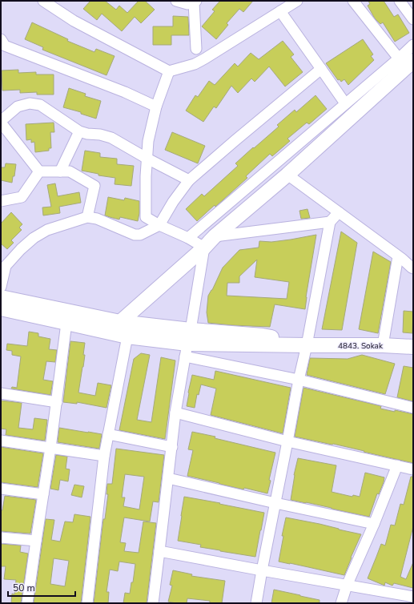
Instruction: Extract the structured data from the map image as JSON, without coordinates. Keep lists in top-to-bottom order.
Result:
{
  "streets": {
    "street": ["4843. Sokak"]
  },
  "scale_bar": "50 m"
}
